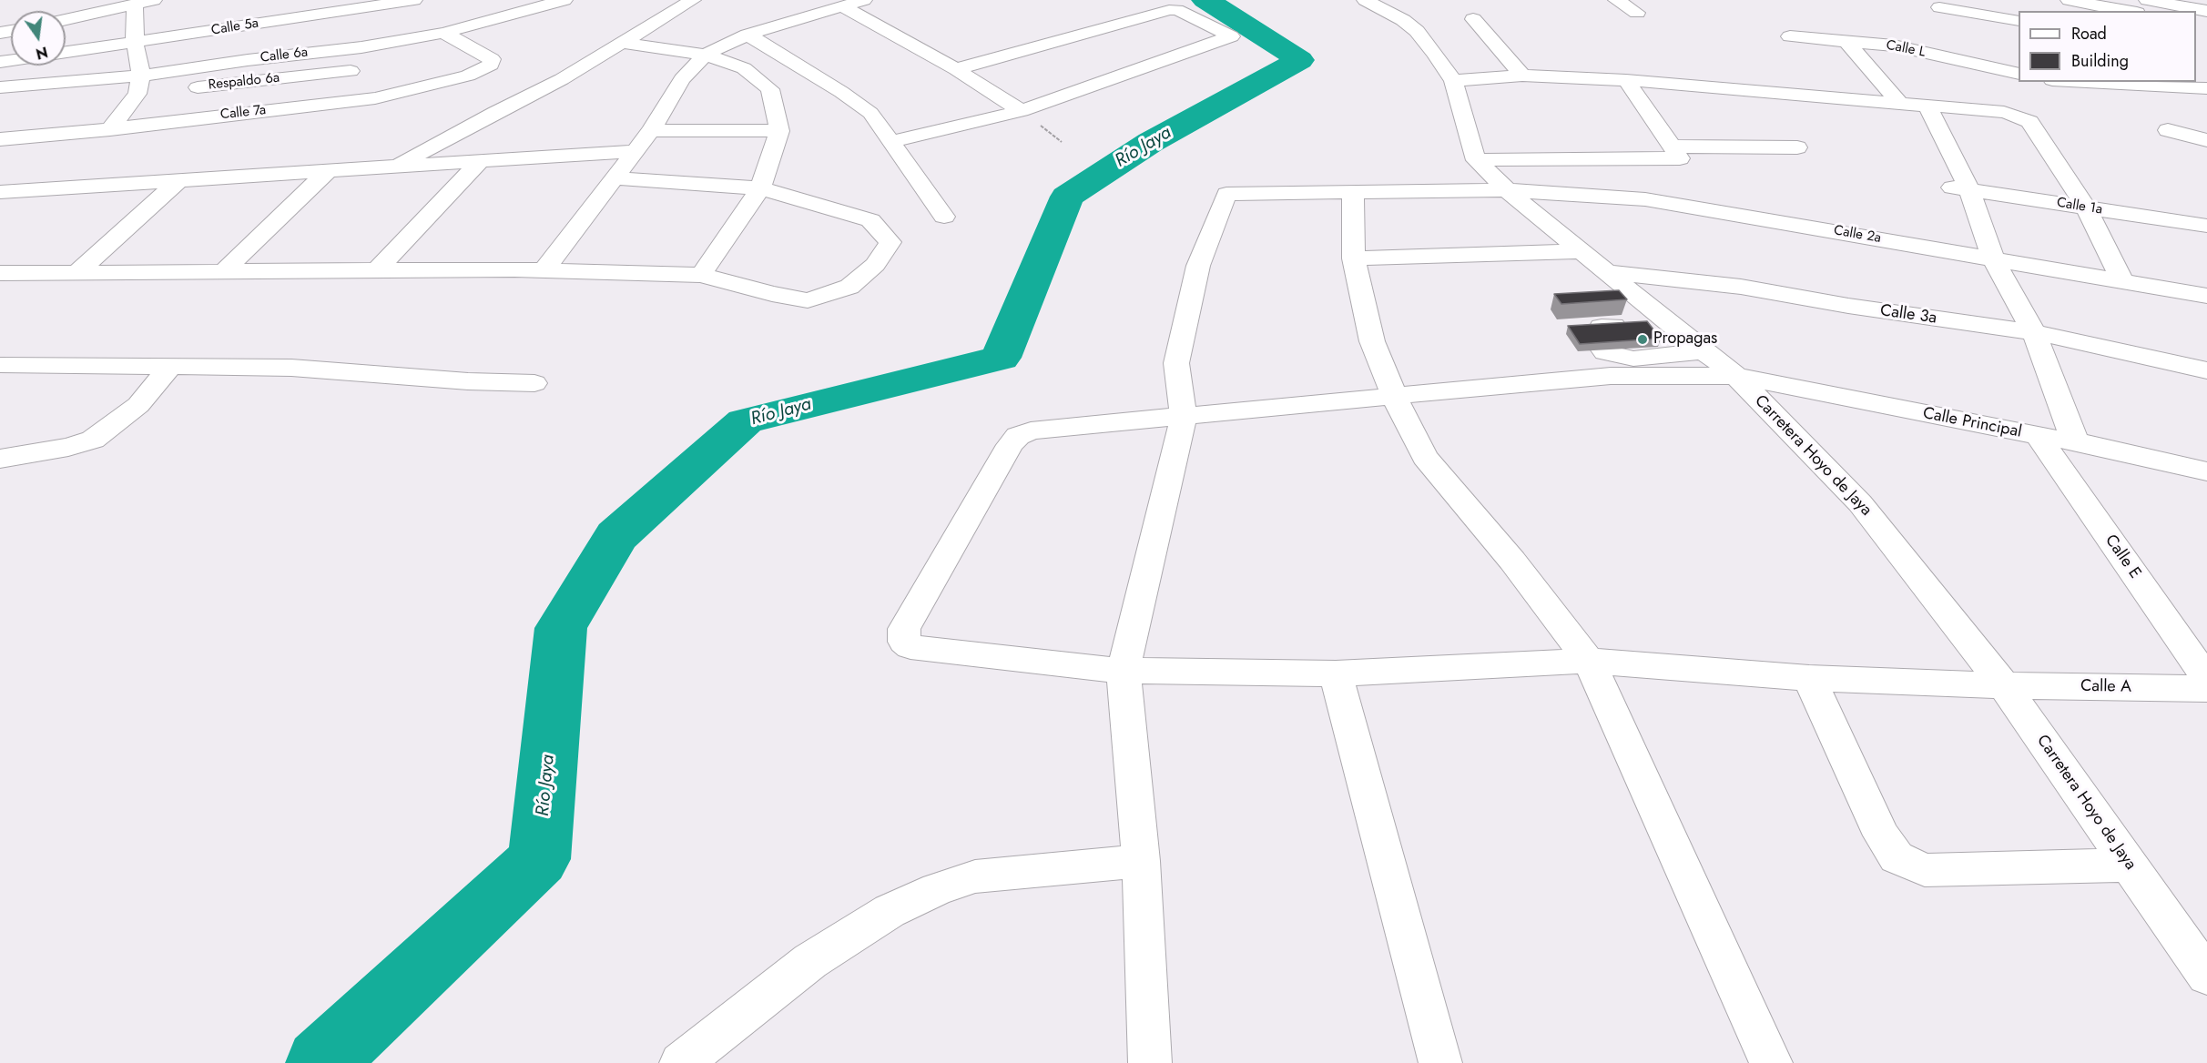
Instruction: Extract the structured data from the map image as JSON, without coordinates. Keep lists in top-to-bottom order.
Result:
{
  "streets": {
    "street": [
      "Calle 5a",
      "Calle L",
      "Calle 6a",
      "Respaldo 6a",
      "Calle 7a",
      "Calle 1a",
      "Calle 2a",
      "Calle 3a",
      "Calle Principal",
      "Carretera Hoyo de Jaya",
      "Calle E",
      "Calle A"
    ]
  },
  "crossings": [
    ["Calle 6a", "Calle 7a"],
    ["Calle 2a", "Carretera Hoyo de Jaya"],
    ["Calle 2a", "Calle A"],
    ["Calle 3a", "Carretera Hoyo de Jaya"],
    ["Calle Principal", "Carretera Hoyo de Jaya"],
    ["Calle Principal", "Calle E"],
    ["Carretera Hoyo de Jaya", "Calle A"]
  ],
  "water": ["Río Jaya"],
  "places": ["Propagas"],
  "legend": ["Road", "Building"],
  "north": "bottom"
}
